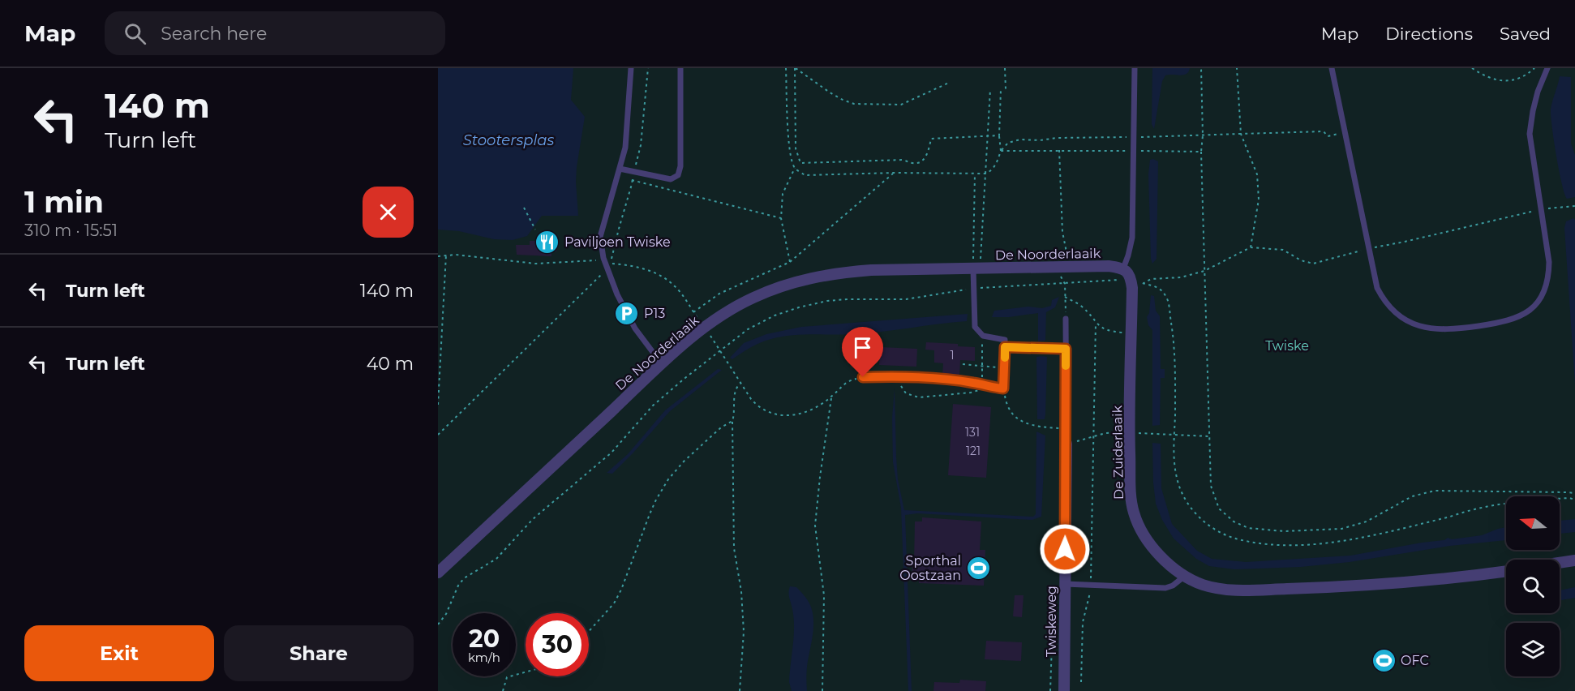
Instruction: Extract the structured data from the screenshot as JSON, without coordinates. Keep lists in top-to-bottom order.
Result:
{
  "streets": {
    "street": ["De Noorderlaaik", "De Zuiderlaaik", "Twiskeweg"]
  },
  "water": ["Stootersplas"],
  "parks": ["Twiske"],
  "places": {
    "restaurant": ["Paviljoen Twiske"],
    "parking": ["P13"],
    "sports": ["Sporthal Oostzaan", "OFC"]
  },
  "house_numbers": ["1", "131", "121"],
  "north": "left",
  "page": {
    "header": "Map",
    "search": "Search here",
    "nav": ["Map", "Directions", "Saved"],
    "turn": ["140 m", "Turn left"],
    "heading": ["1 min", "310 m · 15:51"],
    "list": [
      {
        "name": "Turn left",
        "value": "140 m"
      },
      {
        "name": "Turn left",
        "value": "40 m"
      }
    ],
    "speed": "20 km/h",
    "limit": "30",
    "buttons": ["Exit", "Share"]
  }
}
